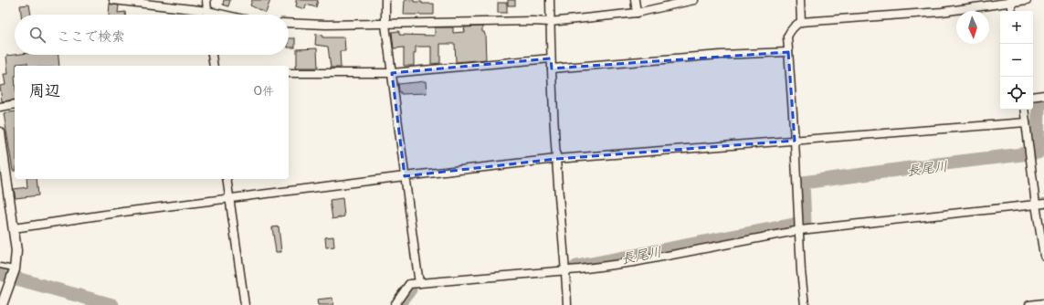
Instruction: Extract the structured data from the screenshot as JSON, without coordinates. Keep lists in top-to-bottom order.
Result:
{
  "water": ["長尾川"],
  "north": "bottom",
  "page": {
    "map_buttons": ["+", "−"],
    "search": "ここで検索",
    "heading": ["周辺", "0件"]
  }
}
